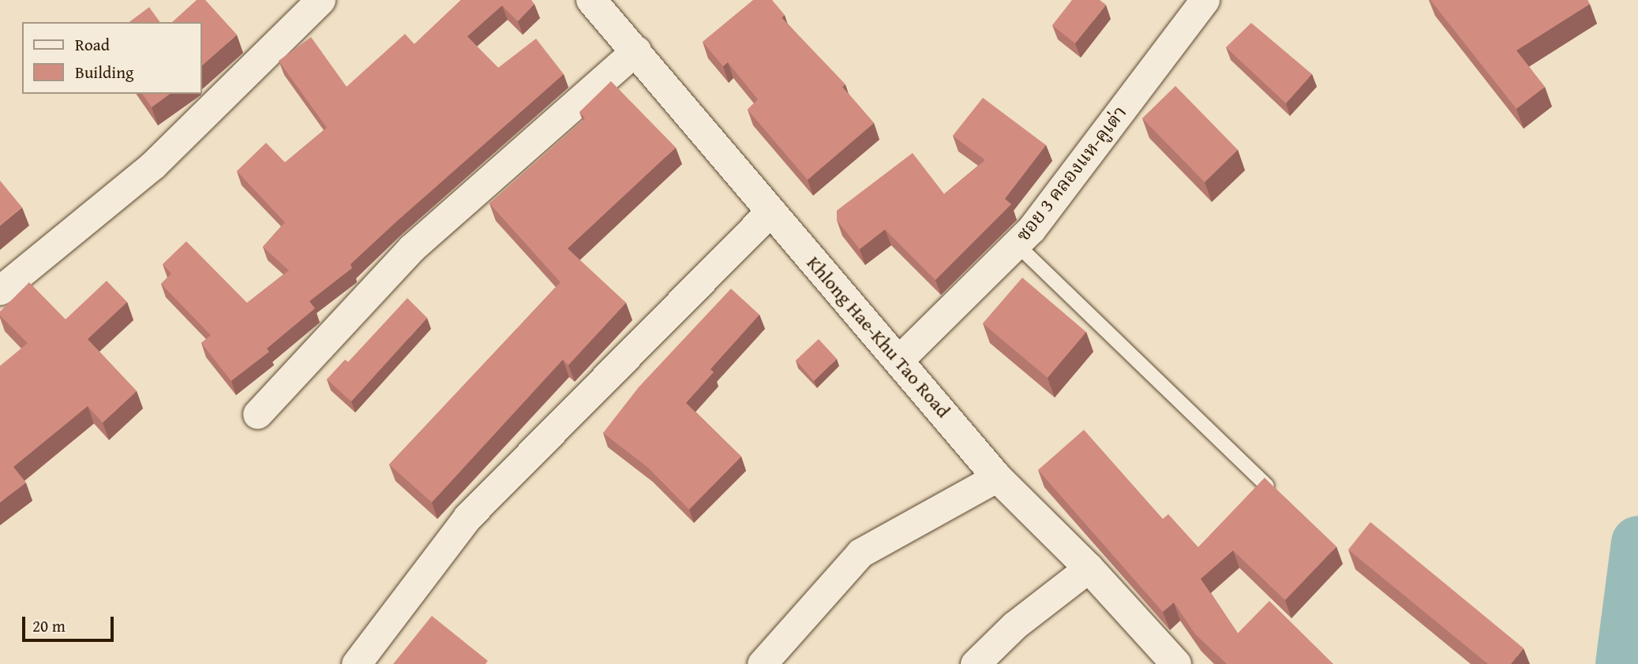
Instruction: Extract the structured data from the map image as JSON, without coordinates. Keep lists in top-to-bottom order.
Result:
{
  "streets": {
    "street": ["ซอย 3 คลองแห-คูเต่า", "Khlong Hae-Khu Tao Road"]
  },
  "crossings": [
    ["ซอย 3 คลองแห-คูเต่า", "Khlong Hae-Khu Tao Road"]
  ],
  "legend": ["Road", "Building"],
  "scale_bar": "20 m"
}
